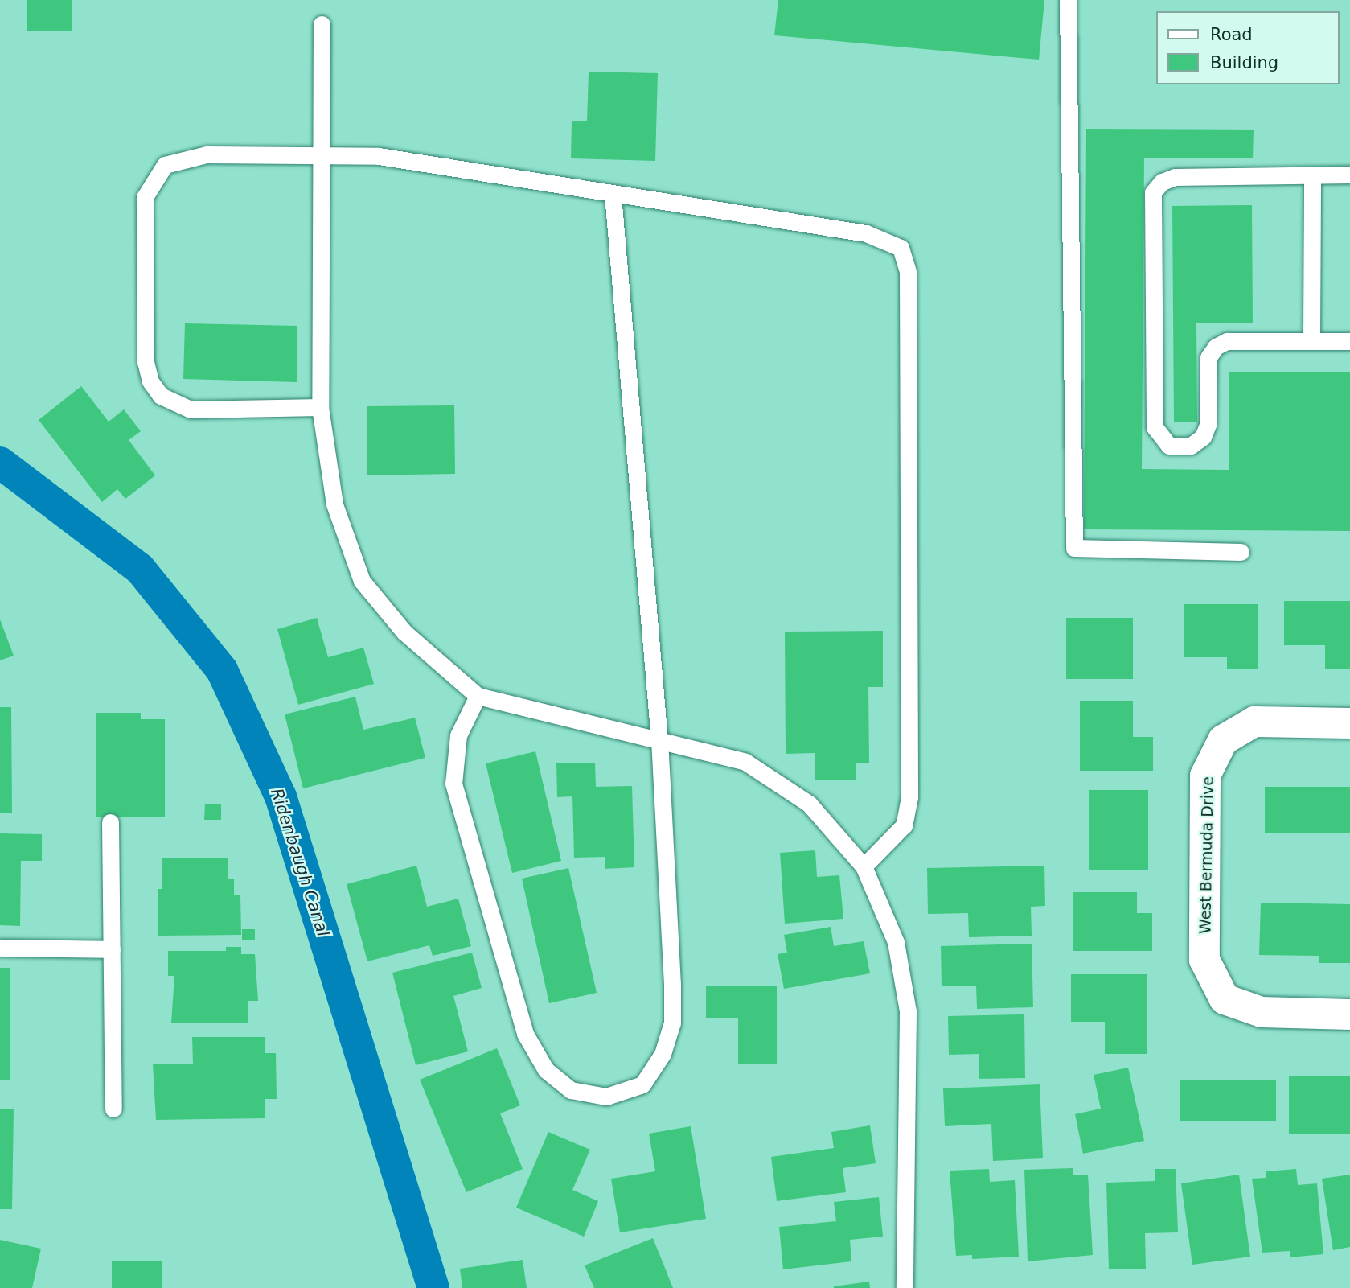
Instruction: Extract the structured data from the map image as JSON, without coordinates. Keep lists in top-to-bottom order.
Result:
{
  "streets": {
    "street": ["West Bermuda Drive"]
  },
  "water": ["Ridenbaugh Canal"],
  "legend": ["Road", "Building"]
}
